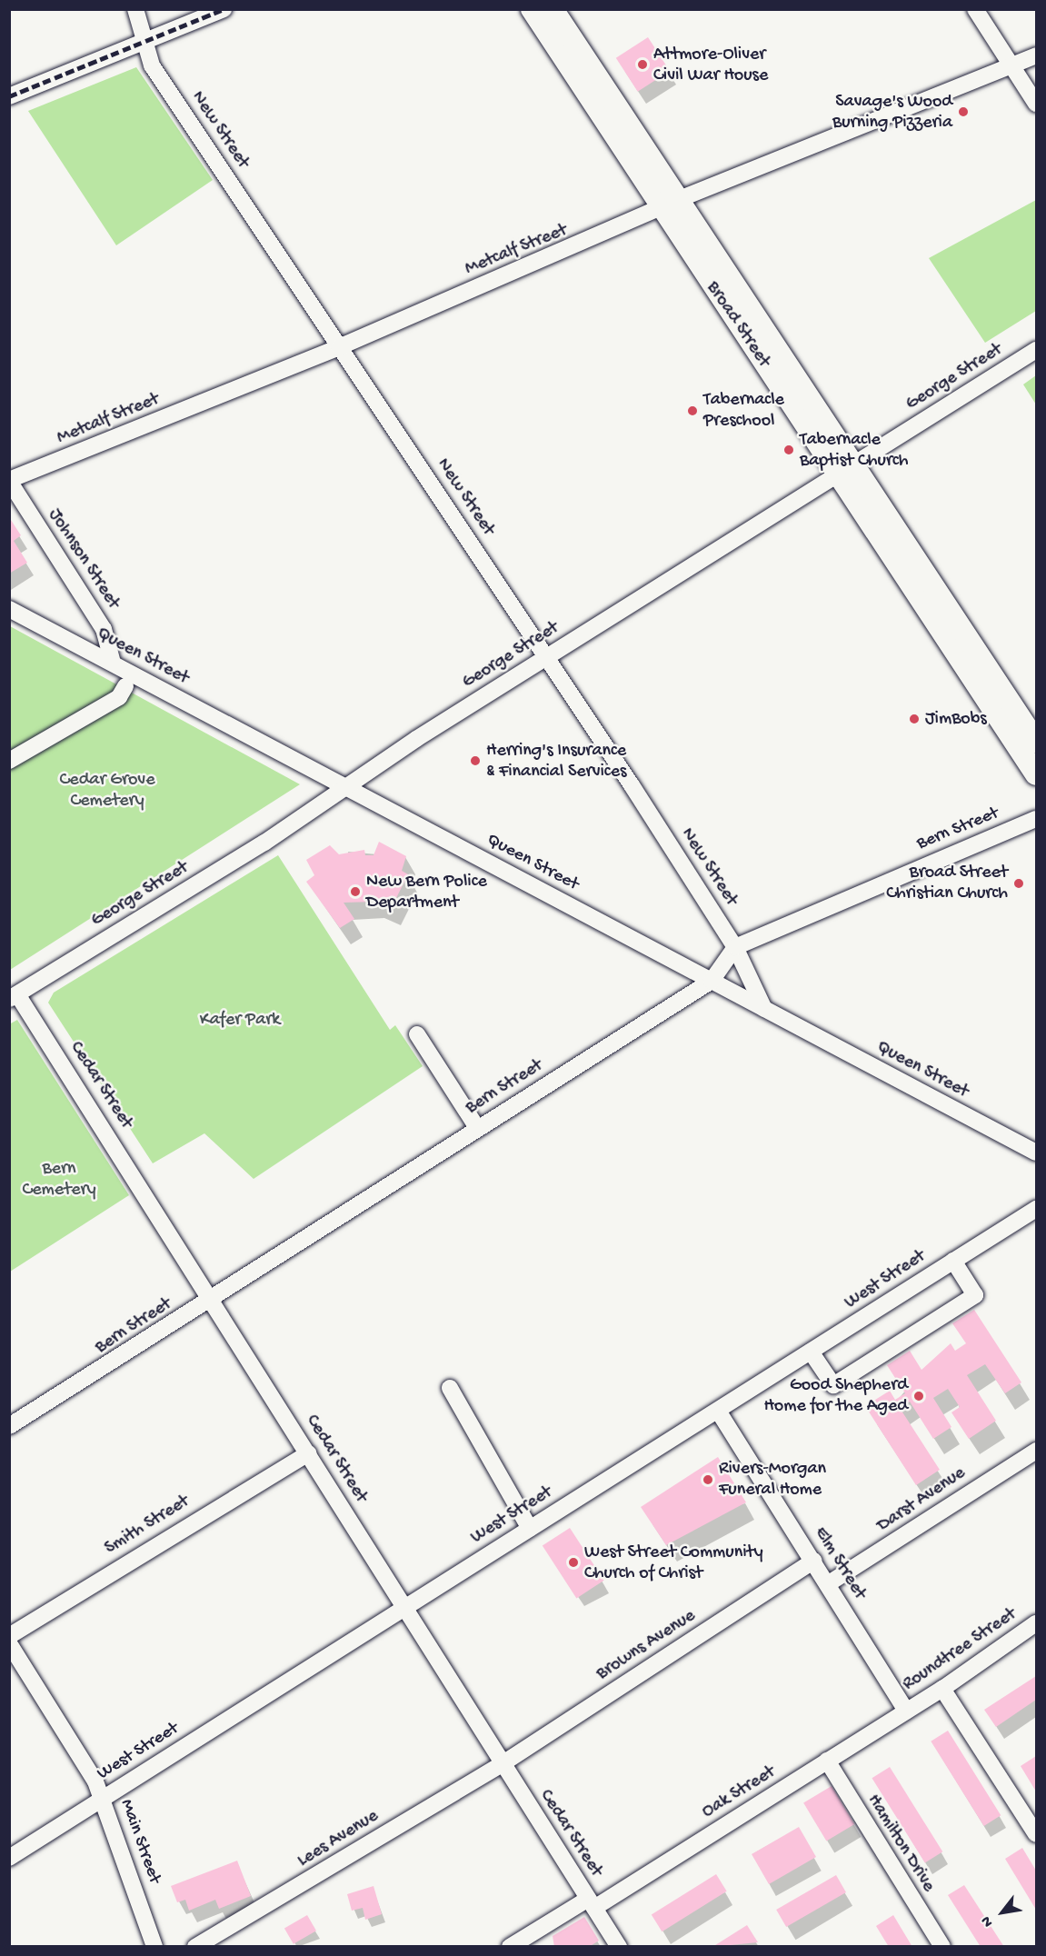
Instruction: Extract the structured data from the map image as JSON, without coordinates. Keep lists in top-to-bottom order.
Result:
{
  "streets": {
    "main road": ["Broad Street"],
    "street": [
      "New Street",
      "Metcalf Street",
      "George Street",
      "Johnson Street",
      "Queen Street",
      "Bern Street",
      "Cedar Street",
      "West Street",
      "Darst Avenue",
      "Smith Street",
      "Elm Street",
      "Browns Avenue",
      "Roundtree Street",
      "Oak Street",
      "Lees Avenue",
      "Main Street",
      "Hamilton Drive"
    ]
  },
  "crossings": [
    ["New Street", "Metcalf Street"],
    ["New Street", "George Street"],
    ["New Street", "Queen Street"],
    ["New Street", "Bern Street"],
    ["Metcalf Street", "Broad Street"],
    ["Metcalf Street", "Johnson Street"],
    ["Broad Street", "George Street"],
    ["George Street", "Queen Street"],
    ["George Street", "Cedar Street"],
    ["Johnson Street", "Queen Street"],
    ["Queen Street", "Bern Street"],
    ["Bern Street", "Cedar Street"],
    ["Cedar Street", "West Street"],
    ["Cedar Street", "Smith Street"],
    ["Cedar Street", "Browns Avenue"],
    ["Cedar Street", "Oak Street"],
    ["Cedar Street", "Lees Avenue"],
    ["West Street", "Elm Street"],
    ["West Street", "Main Street"],
    ["Darst Avenue", "Elm Street"],
    ["Elm Street", "Browns Avenue"],
    ["Elm Street", "Roundtree Street"],
    ["Elm Street", "Oak Street"],
    ["Browns Avenue", "Lees Avenue"],
    ["Roundtree Street", "Oak Street"],
    ["Oak Street", "Hamilton Drive"]
  ],
  "parks": ["Cedar Grove Cemetery", "Kafer Park", "Bern Cemetery"],
  "places": [
    "Attmore-Oliver Civil War House",
    "Savage's Wood Burning Pizzeria",
    "Tabernacle Preschool",
    "Tabernacle Baptist Church",
    "JimBobs",
    "Herring's Insurance & Financial Services",
    "Broad Street Christian Church",
    "New Bern Police Department",
    "Good Shepherd Home for the Aged",
    "Rivers-Morgan Funeral Home",
    "West Street Community Church of Christ"
  ],
  "north": "bottom left"
}
